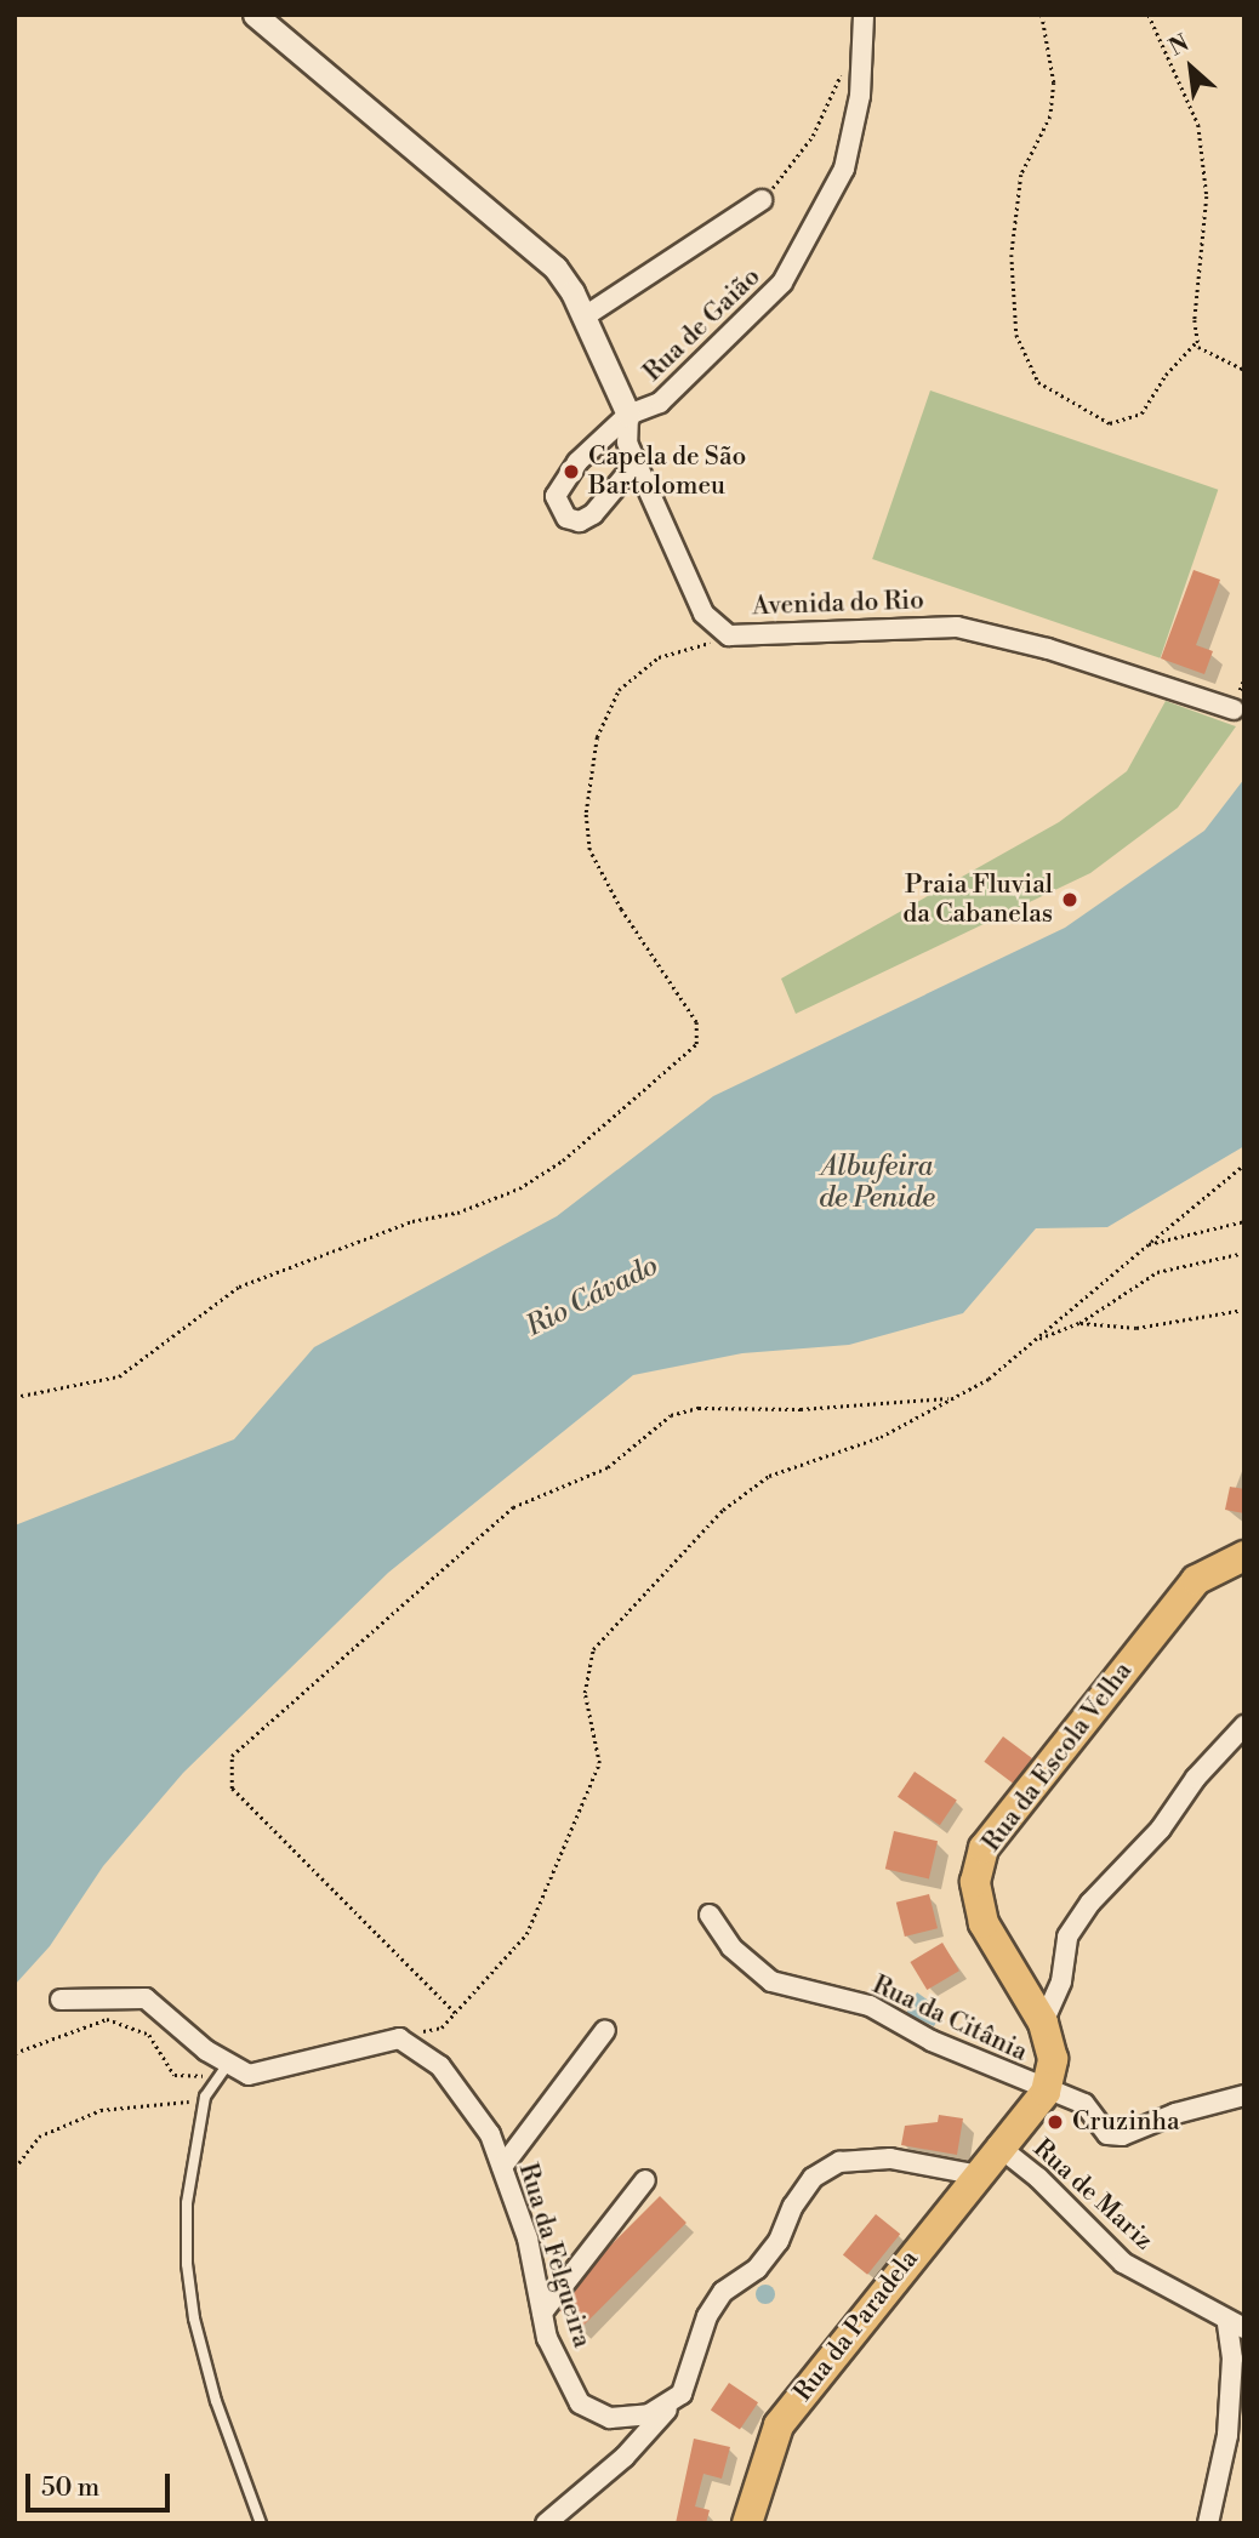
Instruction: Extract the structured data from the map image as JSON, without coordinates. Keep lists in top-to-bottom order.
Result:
{
  "streets": {
    "main road": ["Rua da Escola Velha", "Rua da Paradela"],
    "street": [
      "Rua de Gaião",
      "Avenida do Rio",
      "Rua da Citânia",
      "Rua de Mariz",
      "Rua da Felgueira"
    ]
  },
  "crossings": [
    ["Rua de Gaião", "Avenida do Rio"],
    ["Rua da Escola Velha", "Rua da Citânia"],
    ["Rua da Escola Velha", "Rua da Paradela"],
    ["Rua da Citânia", "Rua da Paradela"],
    ["Rua de Mariz", "Rua da Paradela"]
  ],
  "water": ["Albufeira de Penide", "Rio Cávado"],
  "places": ["Capela de São Bartolomeu", "Praia Fluvial da Cabanelas", "Cruzinha"],
  "scale_bar": "50 m",
  "north": "top left"
}
